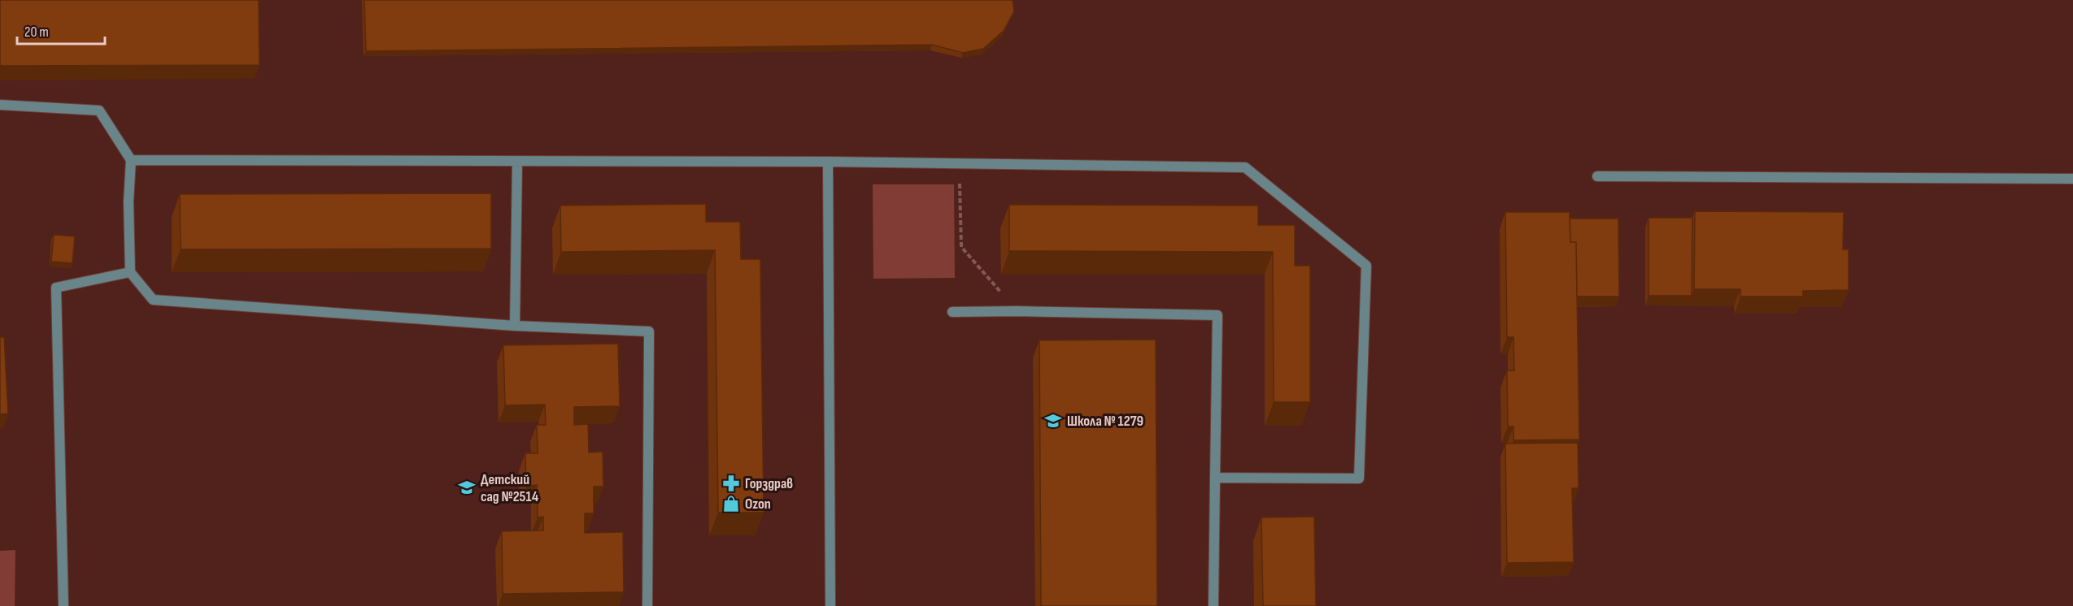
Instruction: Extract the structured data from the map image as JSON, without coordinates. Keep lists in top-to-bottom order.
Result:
{
  "places": {
    "school or university": ["Школа № 1279", "Детский сад №2514"],
    "pharmacy": ["Горздрав"],
    "shop": ["Ozon"]
  },
  "scale_bar": "20 m"
}
